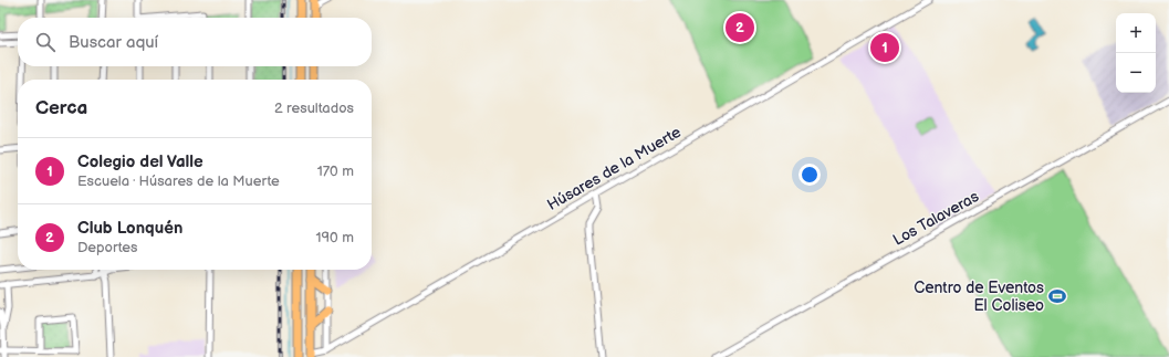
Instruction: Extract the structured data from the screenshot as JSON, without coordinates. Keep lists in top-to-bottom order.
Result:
{
  "streets": {
    "street": ["Húsares de la Muerte", "Los Talaveras"]
  },
  "places": {
    "sports": ["Centro de Eventos El Coliseo"]
  },
  "page": {
    "pins": ["2", "1"],
    "map_buttons": ["+", "−"],
    "search": "Buscar aquí",
    "heading": ["Cerca", "2 resultados"],
    "list": [
      {
        "mark": "1",
        "name": "Colegio del Valle",
        "note": "Escuela · Húsares de la Muerte",
        "value": "170 m"
      },
      {
        "mark": "2",
        "name": "Club Lonquén",
        "note": "Deportes",
        "value": "190 m"
      }
    ]
  }
}
